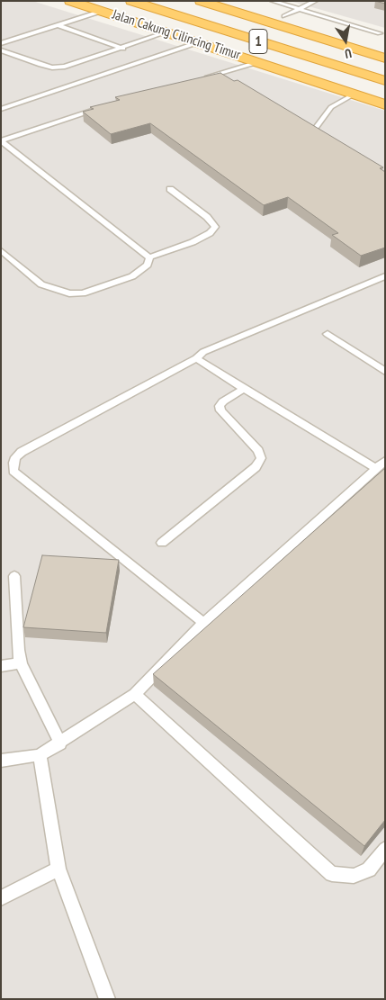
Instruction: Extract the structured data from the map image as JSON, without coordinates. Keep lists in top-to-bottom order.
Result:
{
  "streets": {
    "highway": ["Jalan Cakung Cilincing Timur", "1"]
  },
  "north": "bottom"
}
